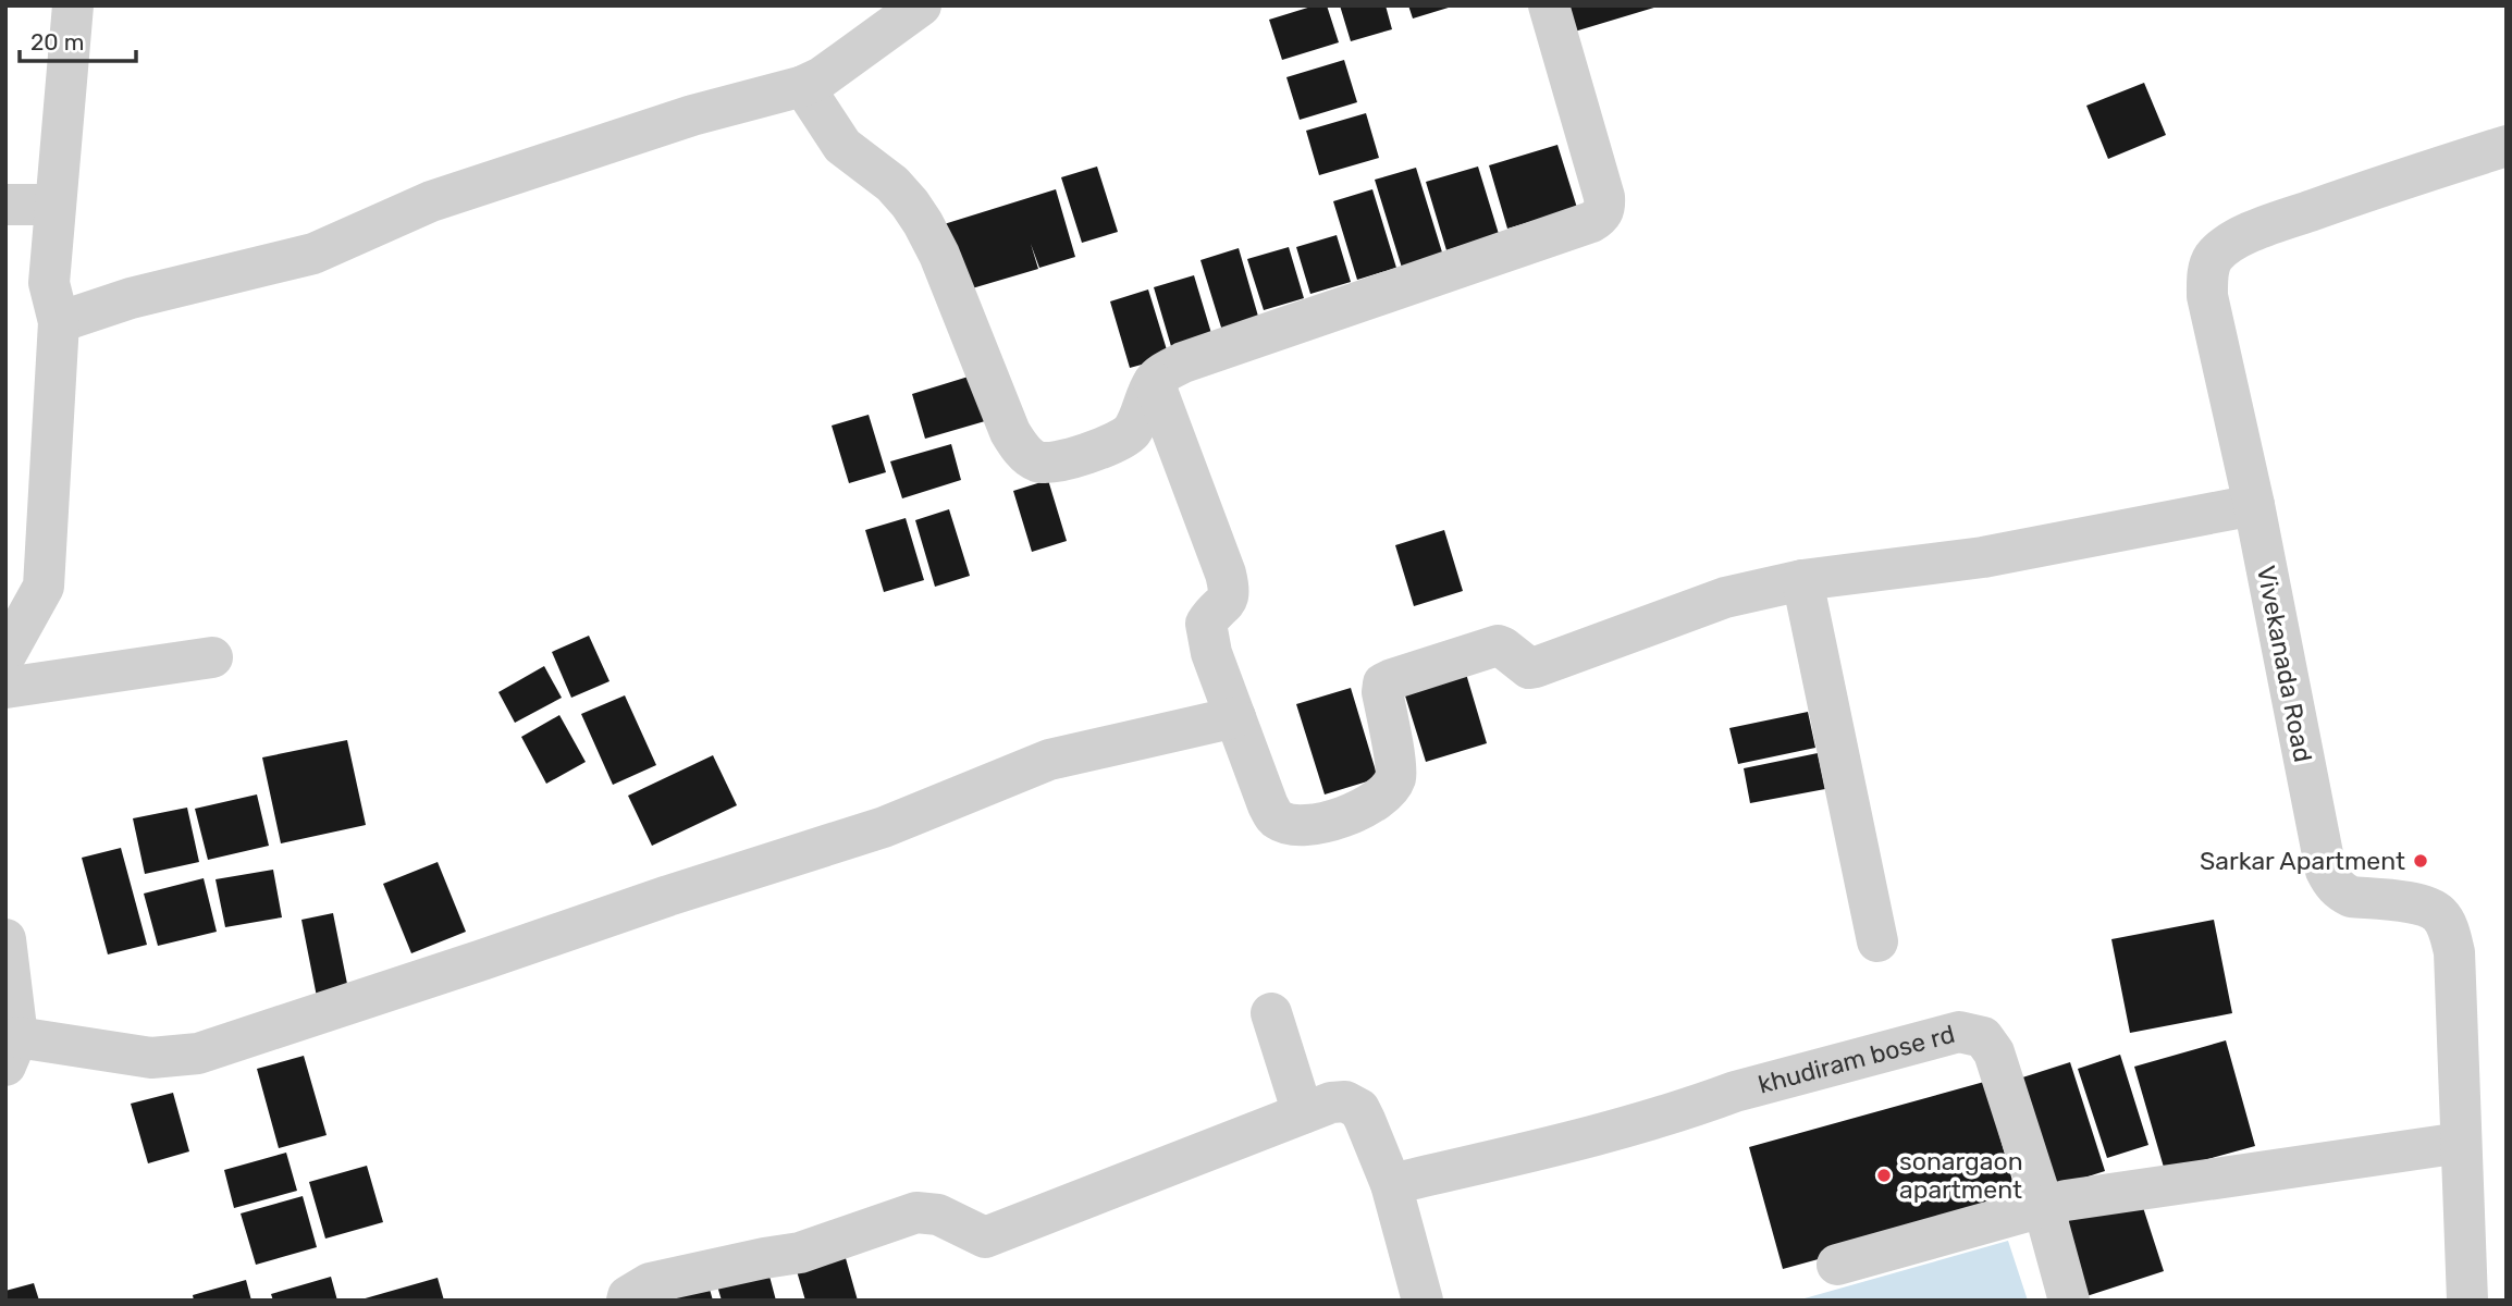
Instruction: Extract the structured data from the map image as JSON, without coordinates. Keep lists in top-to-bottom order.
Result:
{
  "streets": {
    "street": ["Vivekanada Road", "khudiram bose rd"]
  },
  "places": ["Sarkar Apartment", "sonargaon apartment"],
  "scale_bar": "20 m"
}
